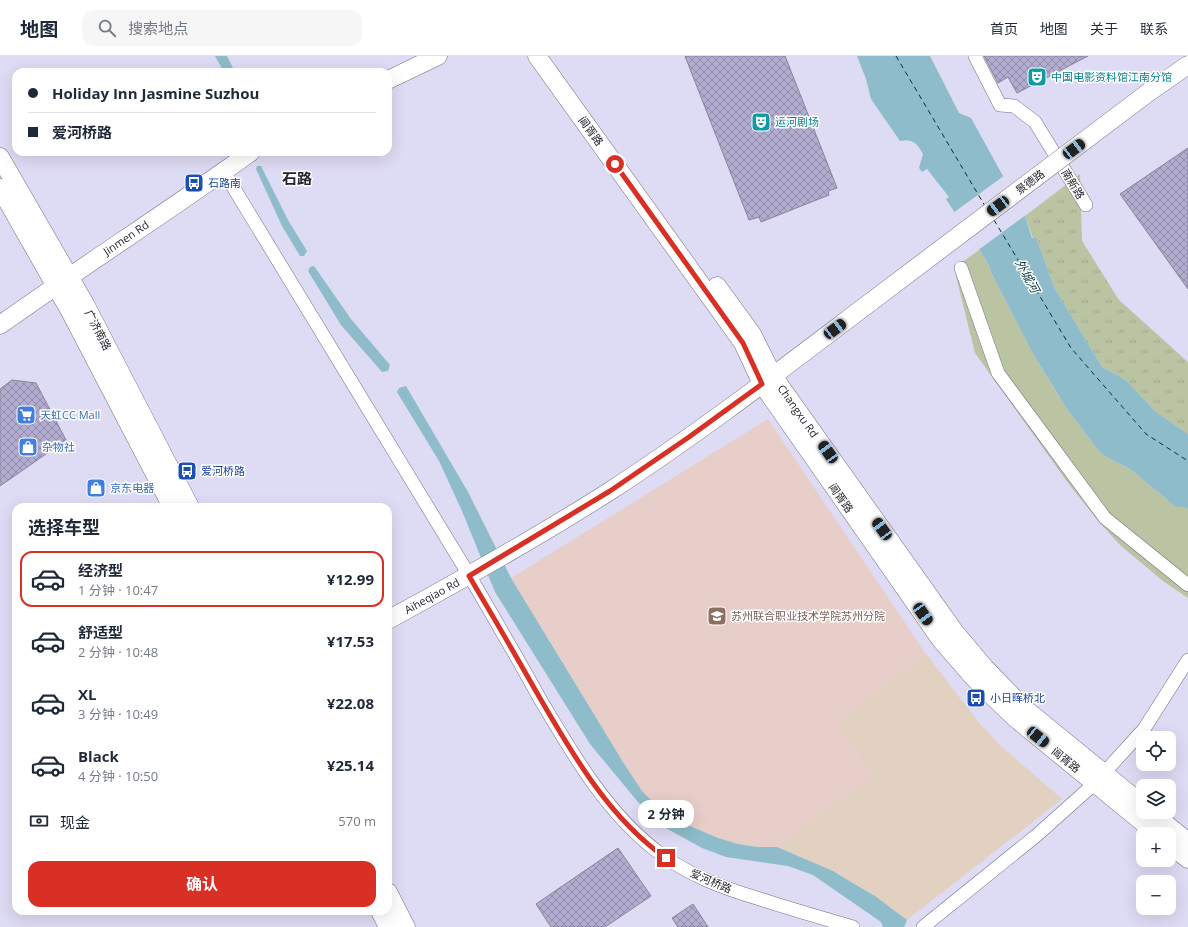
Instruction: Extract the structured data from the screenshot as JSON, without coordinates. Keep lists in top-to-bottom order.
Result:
{
  "streets": {
    "main road": [
      "阊胥路",
      "景德路",
      "Jinmen Rd",
      "广济南路",
      "Changxu Rd",
      "Aiheqiao Rd"
    ],
    "street": ["南新路", "爱河桥路"]
  },
  "crossings": [
    ["阊胥路", "Changxu Rd"],
    ["阊胥路", "Aiheqiao Rd"],
    ["景德路", "Aiheqiao Rd"],
    ["Jinmen Rd", "广济南路"],
    ["Jinmen Rd", "爱河桥路"],
    ["Changxu Rd", "Aiheqiao Rd"],
    ["Aiheqiao Rd", "爱河桥路"]
  ],
  "districts": ["石路"],
  "water": ["外城河"],
  "places": {
    "theatre": ["中国电影资料馆江南分馆", "运河剧场"],
    "bus stop": ["石路南", "爱河桥路", "小日晖桥北"],
    "supermarket": ["天虹CC Mall"],
    "shop": ["杂物社", "京东电器"],
    "school or university": ["苏州联合职业技术学院苏州分院"]
  },
  "page": {
    "header": "地图",
    "search": "搜索地点",
    "nav": [
      "首页",
      "地图",
      "关于",
      "联系"
    ],
    "banner": ["Holiday Inn Jasmine Suzhou", "爱河桥路"],
    "heading": "选择车型",
    "list": [
      {
        "name": "经济型",
        "note": "1 分钟 · 10:47",
        "value": "¥12.99"
      },
      {
        "name": "舒适型",
        "note": "2 分钟 · 10:48",
        "value": "¥17.53"
      },
      {
        "name": "XL",
        "note": "3 分钟 · 10:49",
        "value": "¥22.08"
      },
      {
        "name": "Black",
        "note": "4 分钟 · 10:50",
        "value": "¥25.14"
      }
    ],
    "map_buttons": ["+", "−"],
    "pay": ["现金", "570 m"],
    "bubble": "2 分钟",
    "buttons": "确认"
  }
}
